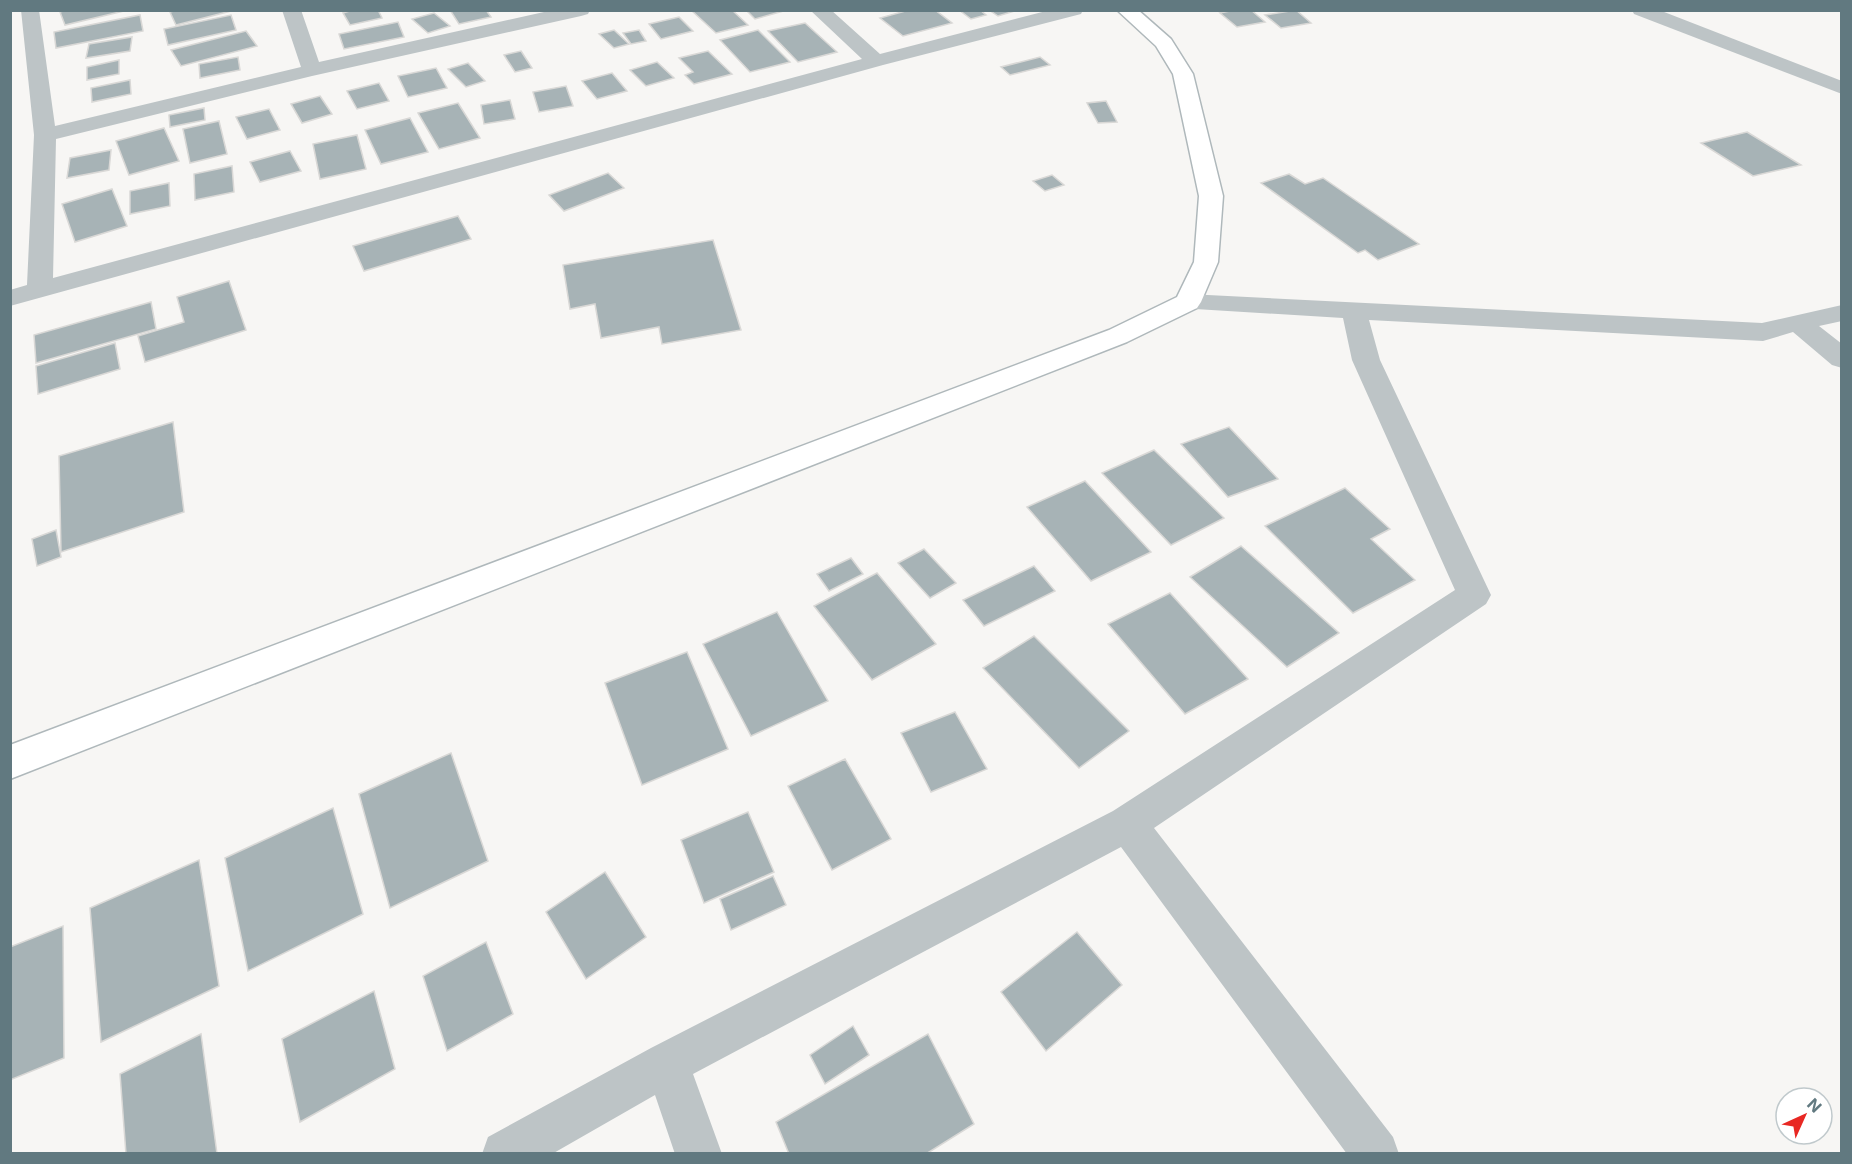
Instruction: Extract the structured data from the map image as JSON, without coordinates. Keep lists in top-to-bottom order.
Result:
{
  "north": "top right"
}
